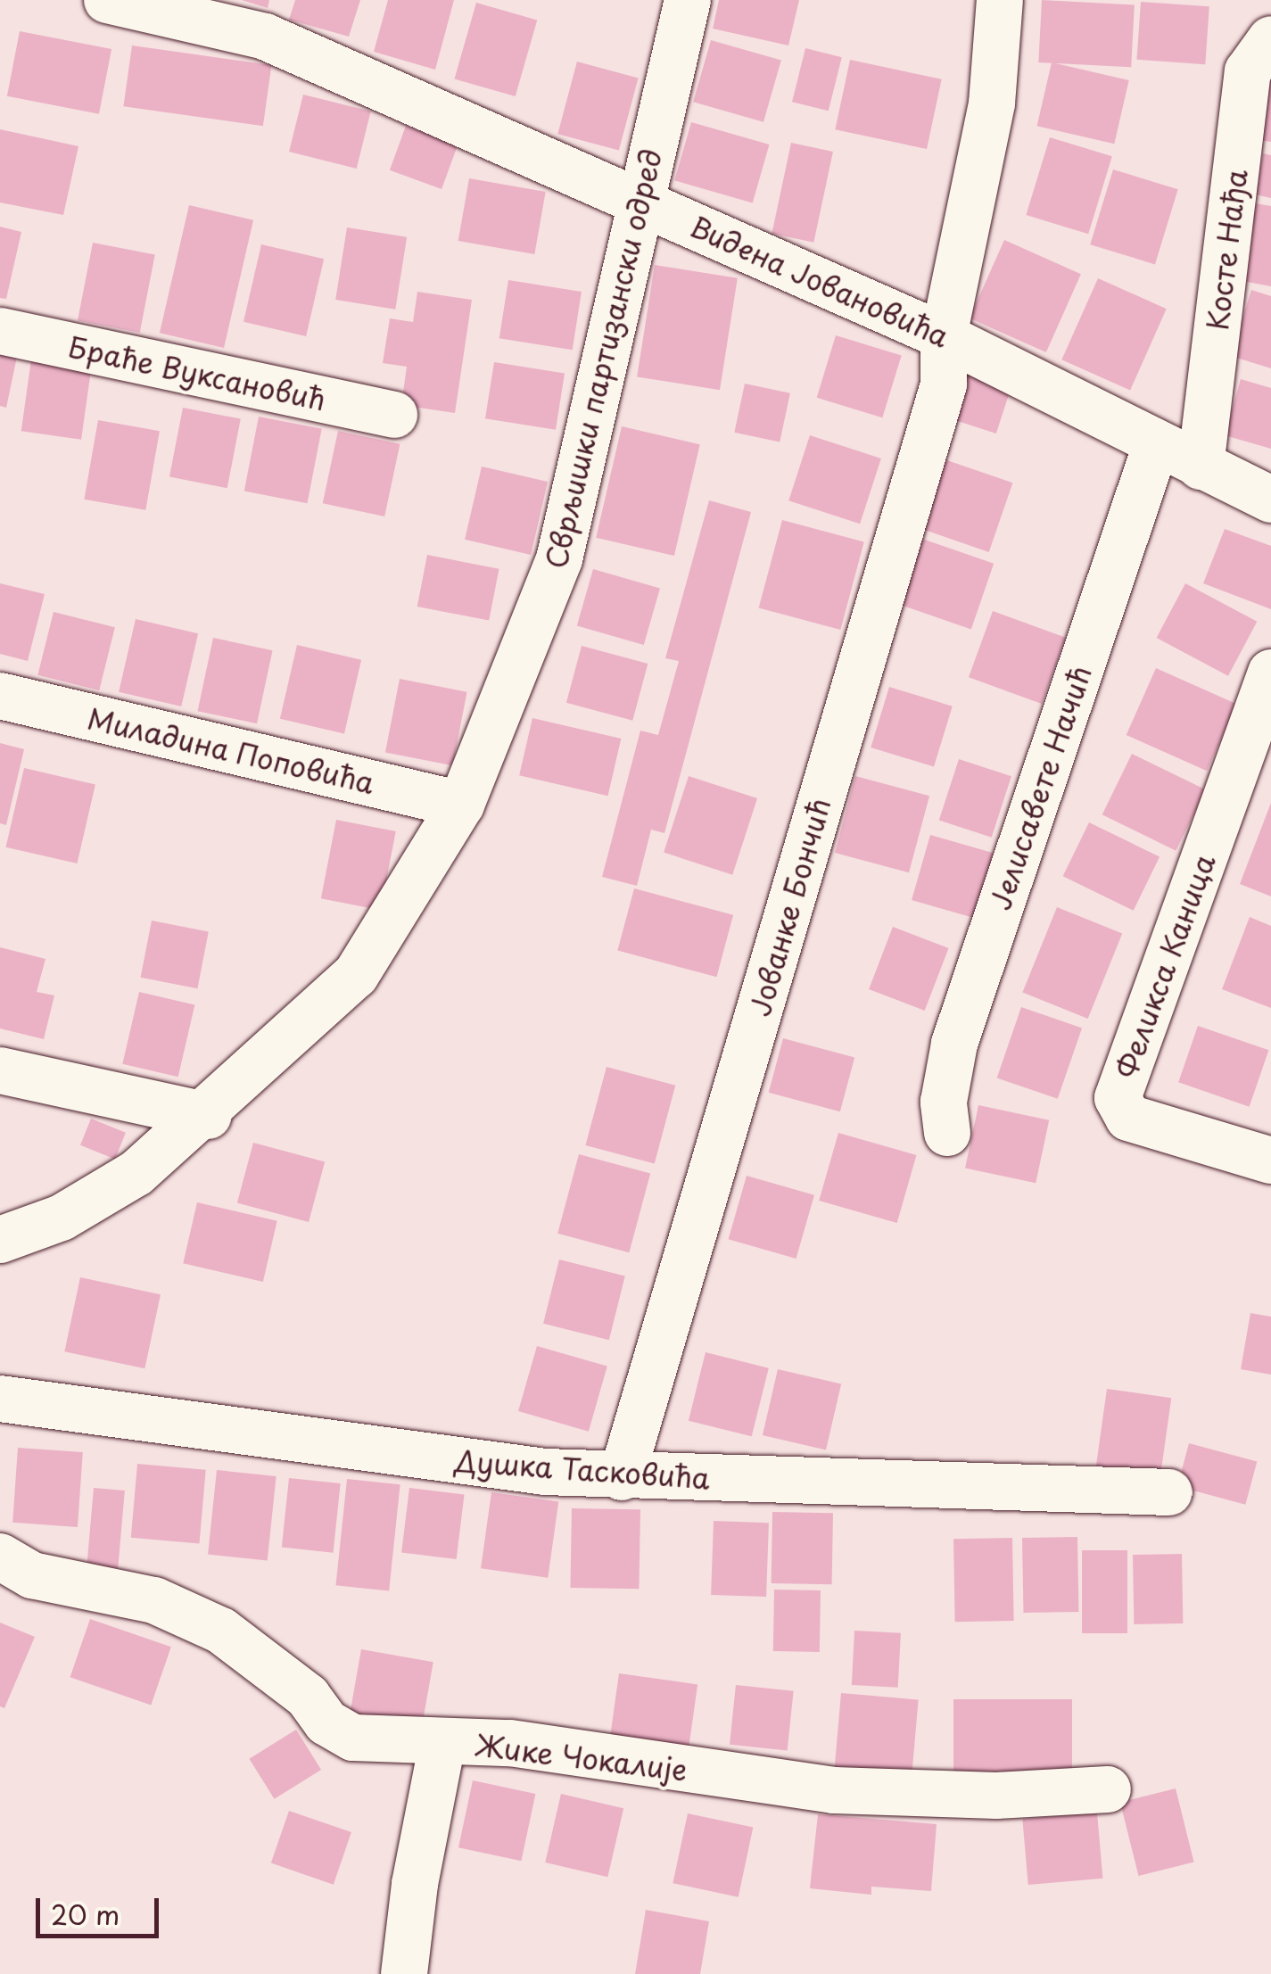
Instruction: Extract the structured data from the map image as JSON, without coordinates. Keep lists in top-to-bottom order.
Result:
{
  "streets": {
    "street": [
      "Косте Нађа",
      "Видена Јовановића",
      "Сврљишки партизански одред",
      "Браће Вуксановић",
      "Миладина Поповића",
      "Јелисавете Начић",
      "Јованке Бончић",
      "Феликса Каница",
      "Душка Тасковића",
      "Жике Чокалије"
    ]
  },
  "crossings": [
    ["Косте Нађа", "Видена Јовановића"],
    ["Видена Јовановића", "Сврљишки партизански одред"],
    ["Видена Јовановића", "Јелисавете Начић"],
    ["Видена Јовановића", "Јованке Бончић"],
    ["Сврљишки партизански одред", "Миладина Поповића"],
    ["Јованке Бончић", "Душка Тасковића"]
  ],
  "scale_bar": "20 m"
}
